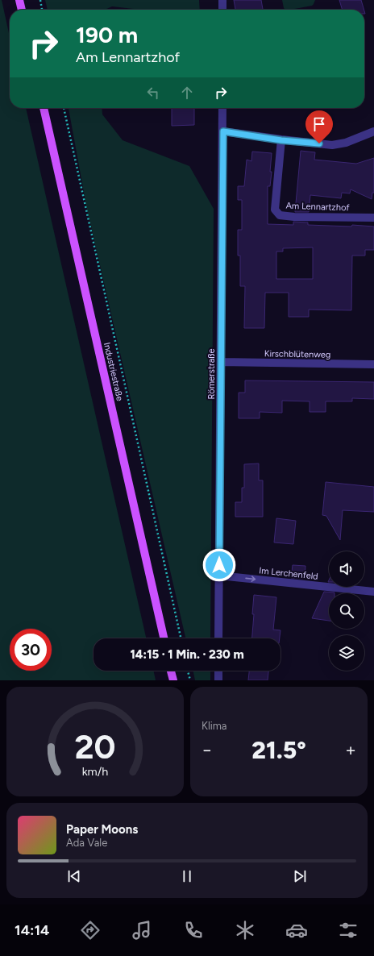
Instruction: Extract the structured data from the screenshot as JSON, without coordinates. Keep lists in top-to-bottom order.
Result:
{
  "streets": {
    "main road": ["Industriestraße"],
    "street": [
      "Am Lennartzhof",
      "Kirschblütenweg",
      "Römerstraße",
      "Im Lerchenfeld"
    ]
  },
  "crossings": [
    ["Kirschblütenweg", "Römerstraße"],
    ["Römerstraße", "Im Lerchenfeld"]
  ],
  "one_way": ["Im Lerchenfeld"],
  "page": {
    "turn": ["190 m", "Am Lennartzhof"],
    "limit": "30",
    "trip": "14:15 · 1 Min. · 230 m",
    "tile": "Klima",
    "heat": ["−", "21.5°", "+"],
    "song": ["Paper Moons", "Ada Vale"],
    "tabs": "14:14",
    "gauge": ["20", "km/h"]
  }
}
